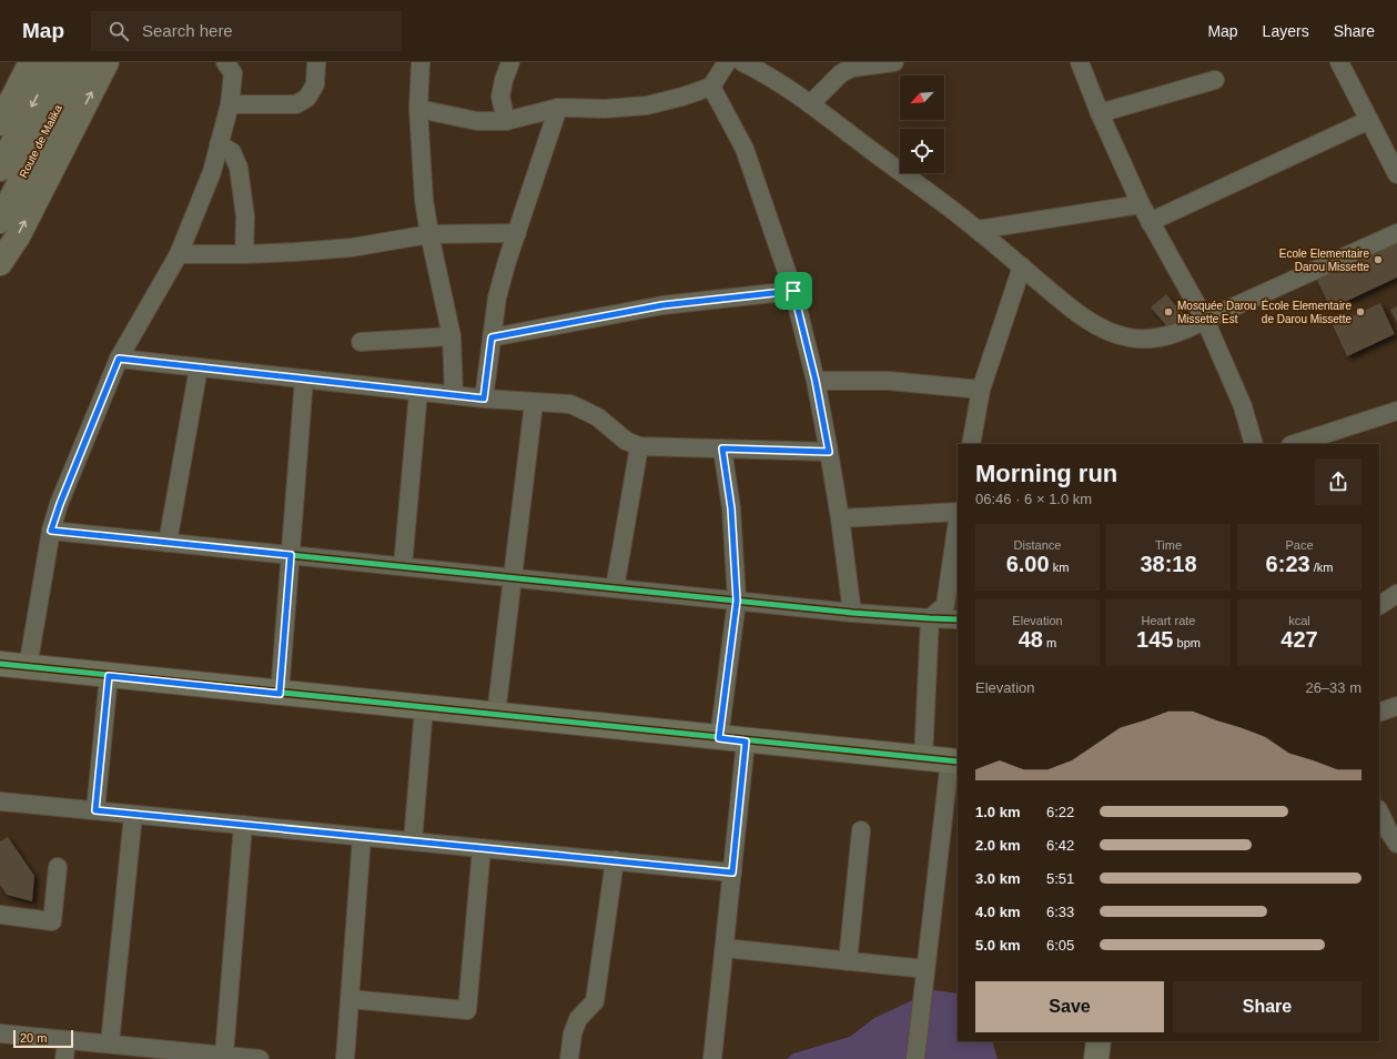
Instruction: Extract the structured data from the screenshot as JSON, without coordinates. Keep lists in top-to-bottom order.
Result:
{
  "streets": {
    "main road": ["Route de Malika"]
  },
  "places": ["Ecole Elementaire Darou Missette", "Mosquée Darou Missette Est", "École Elementaire de Darou Missette"],
  "scale_bar": "20 m",
  "north": "bottom left",
  "page": {
    "header": "Map",
    "search": "Search here",
    "nav": ["Map", "Layers", "Share"],
    "heading": ["Morning run", "06:46 · 6 × 1.0 km"],
    "stats": [
      ["Distance", "6.00 km"],
      ["Time", "38:18"],
      ["Pace", "6:23 /km"],
      ["Elevation", "48 m"],
      ["Heart rate", "145 bpm"],
      ["kcal", "427"]
    ],
    "chart": ["Elevation", "26–33 m"],
    "list": [
      {
        "name": "1.0 km",
        "note": "6:22"
      },
      {
        "name": "2.0 km",
        "note": "6:42"
      },
      {
        "name": "3.0 km",
        "note": "5:51"
      },
      {
        "name": "4.0 km",
        "note": "6:33"
      },
      {
        "name": "5.0 km",
        "note": "6:05"
      }
    ],
    "buttons": ["Save", "Share"],
    "scale": "20 m"
  }
}
